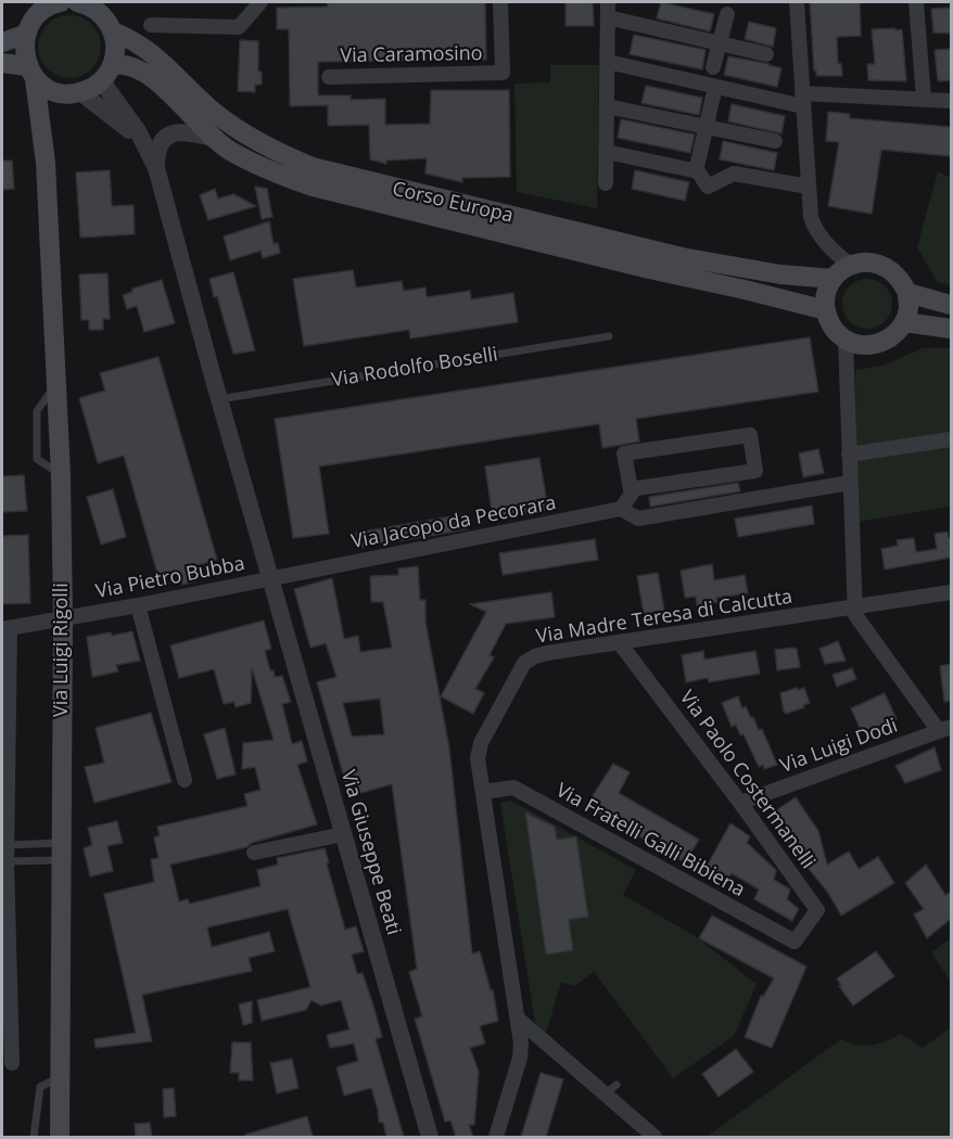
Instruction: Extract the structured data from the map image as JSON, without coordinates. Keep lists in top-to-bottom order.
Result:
{
  "streets": {
    "main road": ["Corso Europa", "Via Luigi Rigolli"],
    "street": [
      "Via Caramosino",
      "Via Jacopo da Pecorara",
      "Via Pietro Bubba",
      "Via Madre Teresa di Calcutta",
      "Via Luigi Dodi",
      "Via Paolo Costermanelli",
      "Via Fratelli Galli Bibiena",
      "Via Giuseppe Beati"
    ],
    "lane": ["Via Rodolfo Boselli"]
  },
  "crossings": [
    ["Via Jacopo da Pecorara", "Via Pietro Bubba"],
    ["Via Jacopo da Pecorara", "Via Giuseppe Beati"],
    ["Via Pietro Bubba", "Via Luigi Rigolli"],
    ["Via Pietro Bubba", "Via Giuseppe Beati"],
    ["Via Madre Teresa di Calcutta", "Via Paolo Costermanelli"],
    ["Via Madre Teresa di Calcutta", "Via Fratelli Galli Bibiena"],
    ["Via Luigi Dodi", "Via Paolo Costermanelli"],
    ["Via Paolo Costermanelli", "Via Fratelli Galli Bibiena"]
  ]
}
